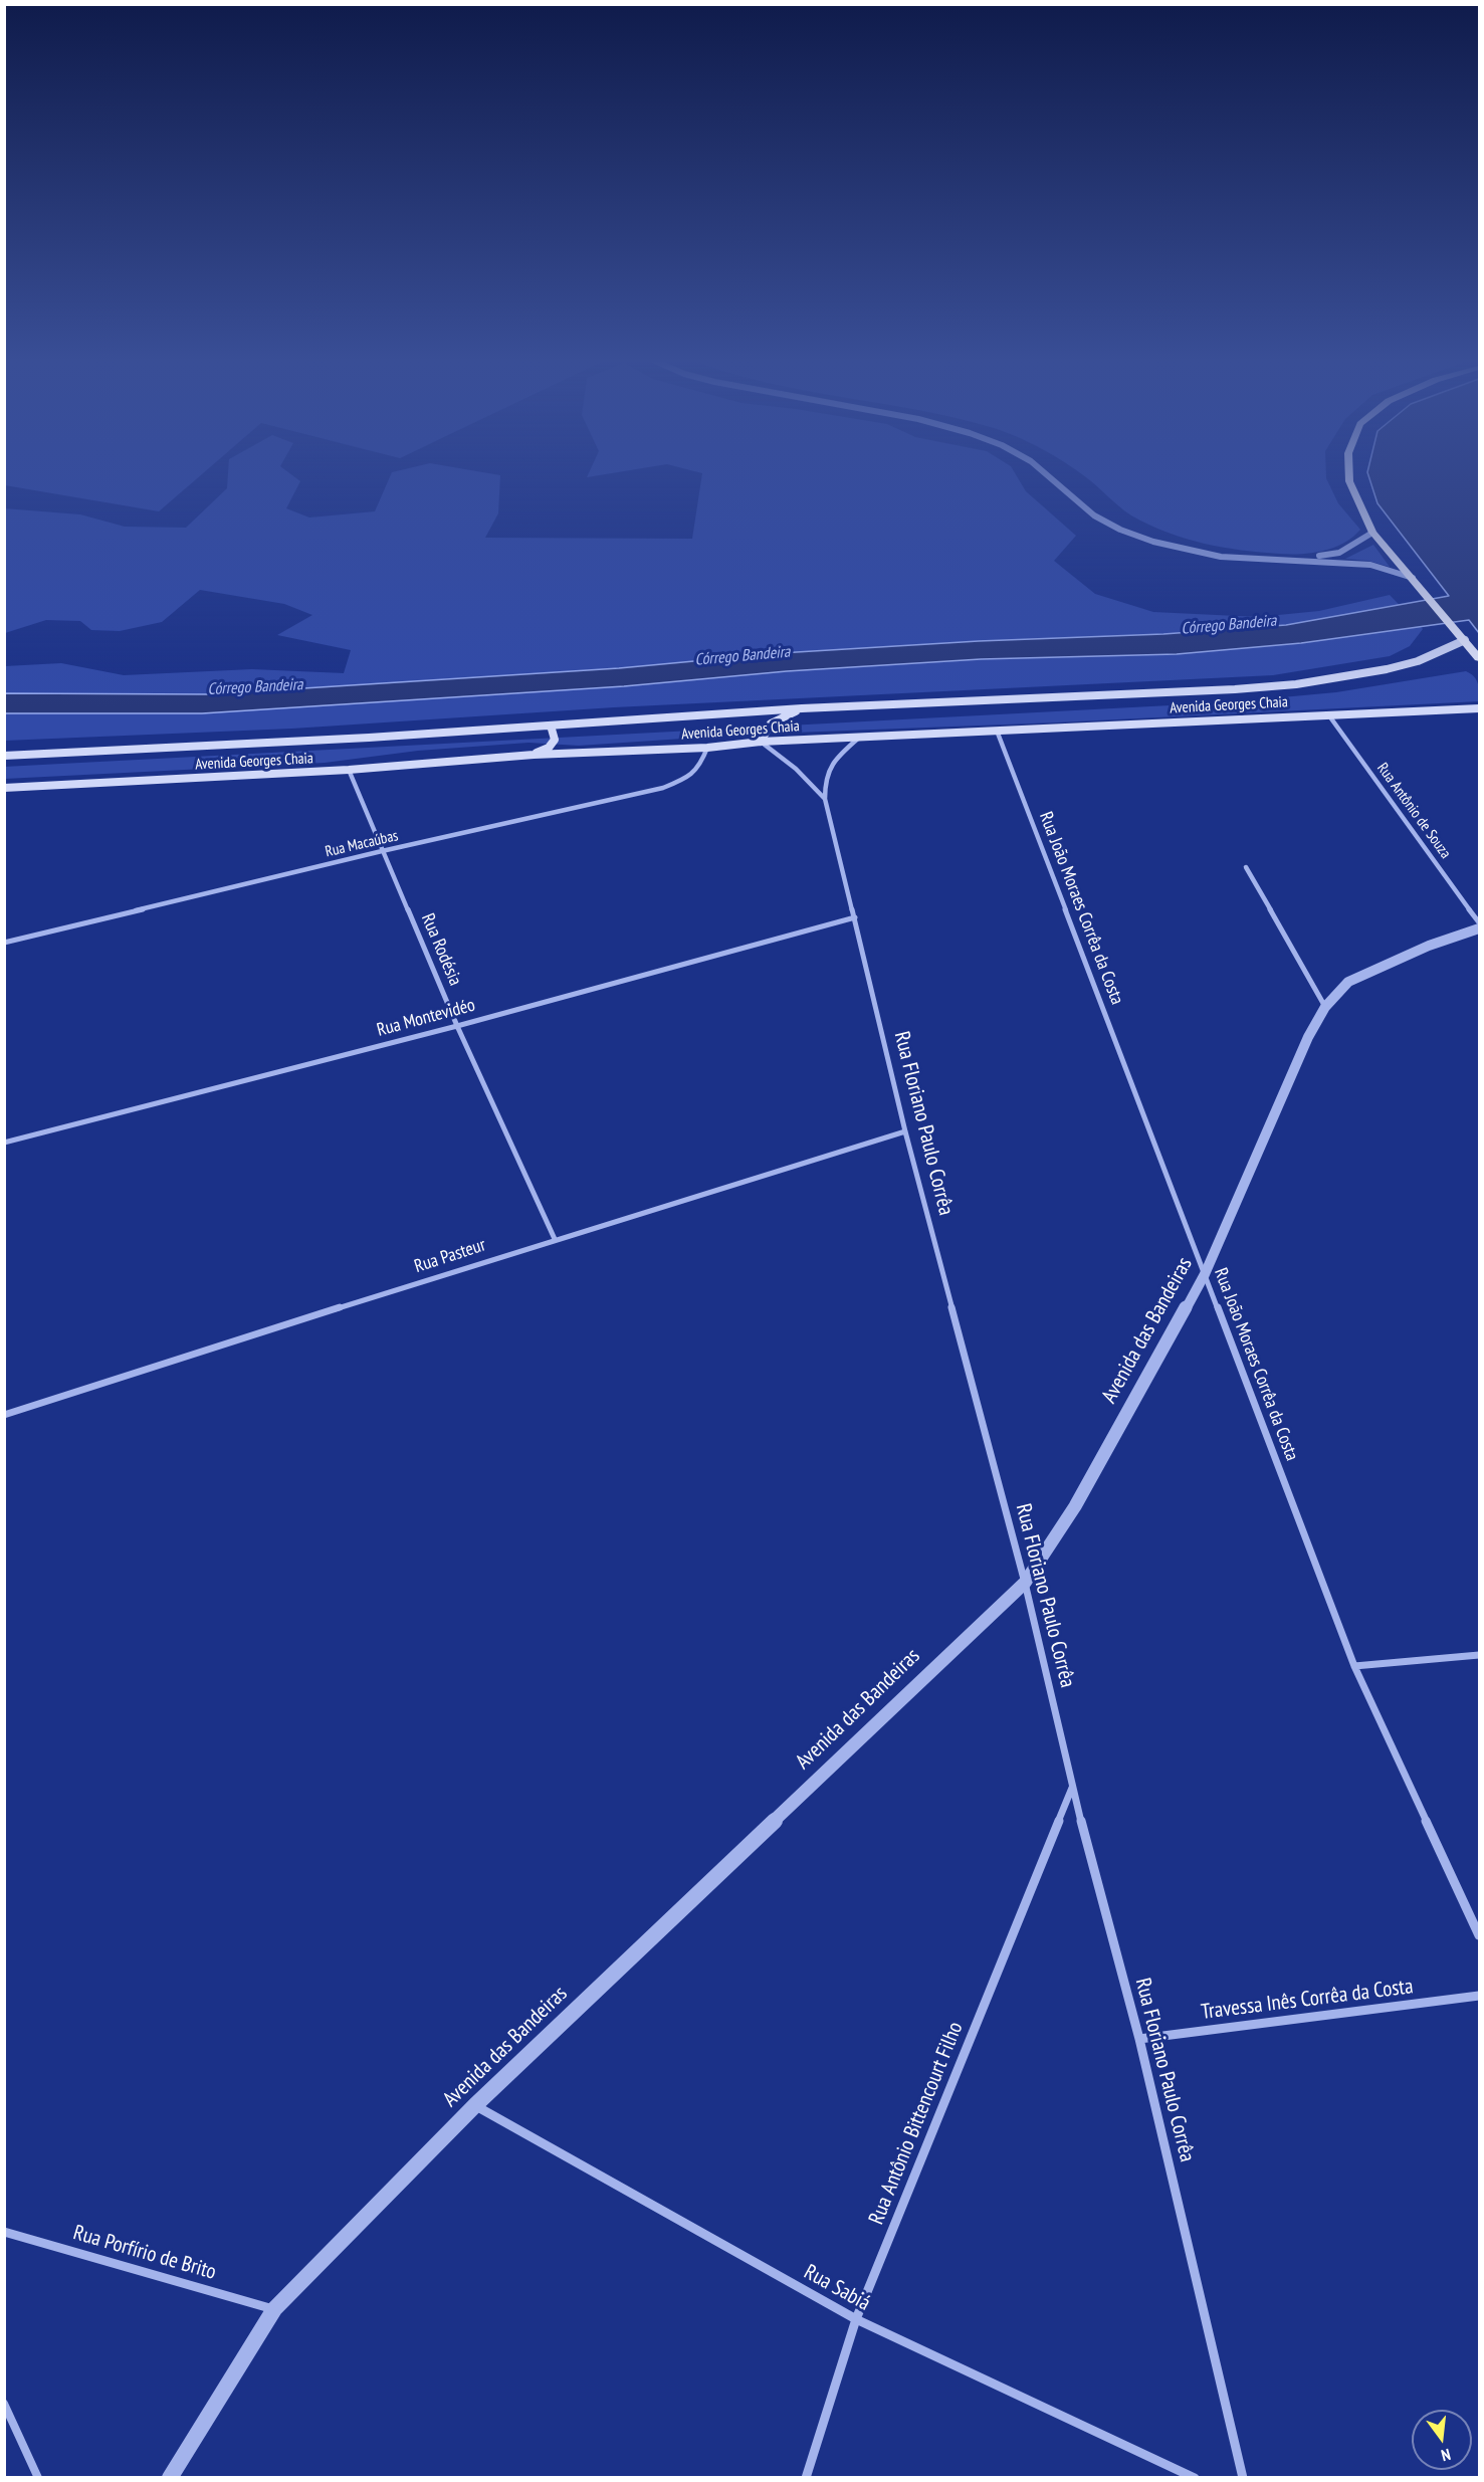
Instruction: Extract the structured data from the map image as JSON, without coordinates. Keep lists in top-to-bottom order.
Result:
{
  "streets": {
    "main road": ["Avenida Georges Chaia"],
    "street": [
      "Rua Antônio de Souza",
      "Rua Macaúbas",
      "Rua João Moraes Corrêa da Costa",
      "Rua Rodésia",
      "Rua Montevidéo",
      "Rua Floriano Paulo Corrêa",
      "Rua Pasteur",
      "Avenida das Bandeiras",
      "Travessa Inês Corrêa da Costa",
      "Rua Antônio Bittencourt Filho",
      "Rua Porfírio de Brito",
      "Rua Sabiá"
    ]
  },
  "crossings": [
    ["Avenida Georges Chaia", "Rua Antônio de Souza"],
    ["Avenida Georges Chaia", "Rua Macaúbas"],
    ["Avenida Georges Chaia", "Rua João Moraes Corrêa da Costa"],
    ["Avenida Georges Chaia", "Rua Rodésia"],
    ["Avenida Georges Chaia", "Rua Floriano Paulo Corrêa"],
    ["Rua Macaúbas", "Rua Rodésia"],
    ["Rua João Moraes Corrêa da Costa", "Avenida das Bandeiras"],
    ["Rua Rodésia", "Rua Montevidéo"],
    ["Rua Rodésia", "Rua Pasteur"],
    ["Rua Montevidéo", "Rua Floriano Paulo Corrêa"],
    ["Rua Floriano Paulo Corrêa", "Rua Pasteur"],
    ["Rua Floriano Paulo Corrêa", "Avenida das Bandeiras"],
    ["Rua Floriano Paulo Corrêa", "Travessa Inês Corrêa da Costa"],
    ["Rua Floriano Paulo Corrêa", "Rua Antônio Bittencourt Filho"],
    ["Avenida das Bandeiras", "Rua Porfírio de Brito"],
    ["Avenida das Bandeiras", "Rua Sabiá"],
    ["Rua Antônio Bittencourt Filho", "Rua Sabiá"]
  ],
  "water": ["Córrego Bandeira"],
  "north": "bottom"
}
